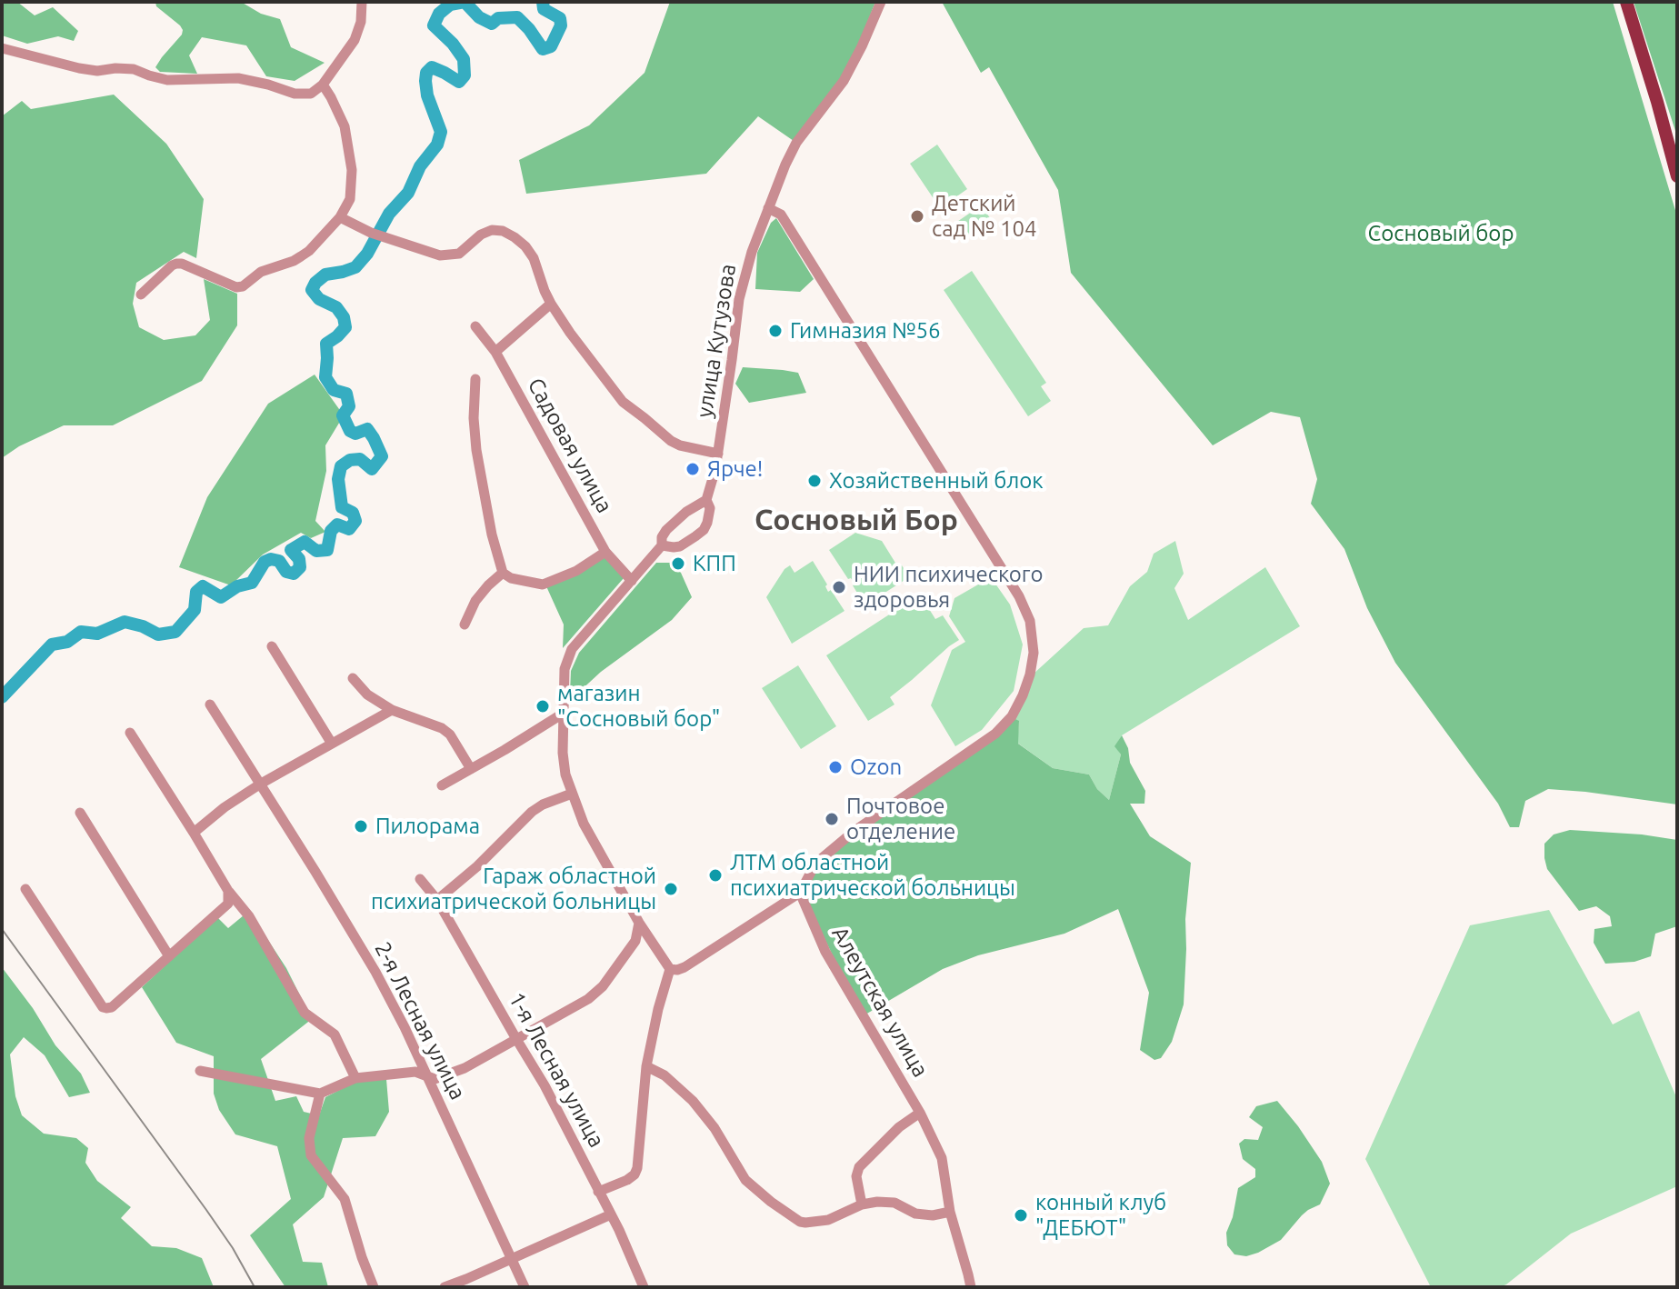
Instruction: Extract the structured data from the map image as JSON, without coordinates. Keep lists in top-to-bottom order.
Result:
{
  "streets": {
    "street": [
      "улица Кутузова",
      "Садовая улица",
      "Алеутская улица",
      "2-я Лесная улица",
      "1-я Лесная улица"
    ]
  },
  "districts": ["Сосновый Бор"],
  "parks": ["Сосновый бор"],
  "places": [
    "Детский сад № 104",
    "Гимназия №56",
    "Ярче!",
    "Хозяйственный блок",
    "КПП",
    "НИИ психического здоровья",
    "магазин \"Сосновый бор\"",
    "Ozon",
    "Почтовое отделение",
    "Пилорама",
    "ЛТМ областной психиатрической больницы",
    "Гараж областной психиатрической больницы",
    "конный клуб \"ДЕБЮТ\""
  ]
}
